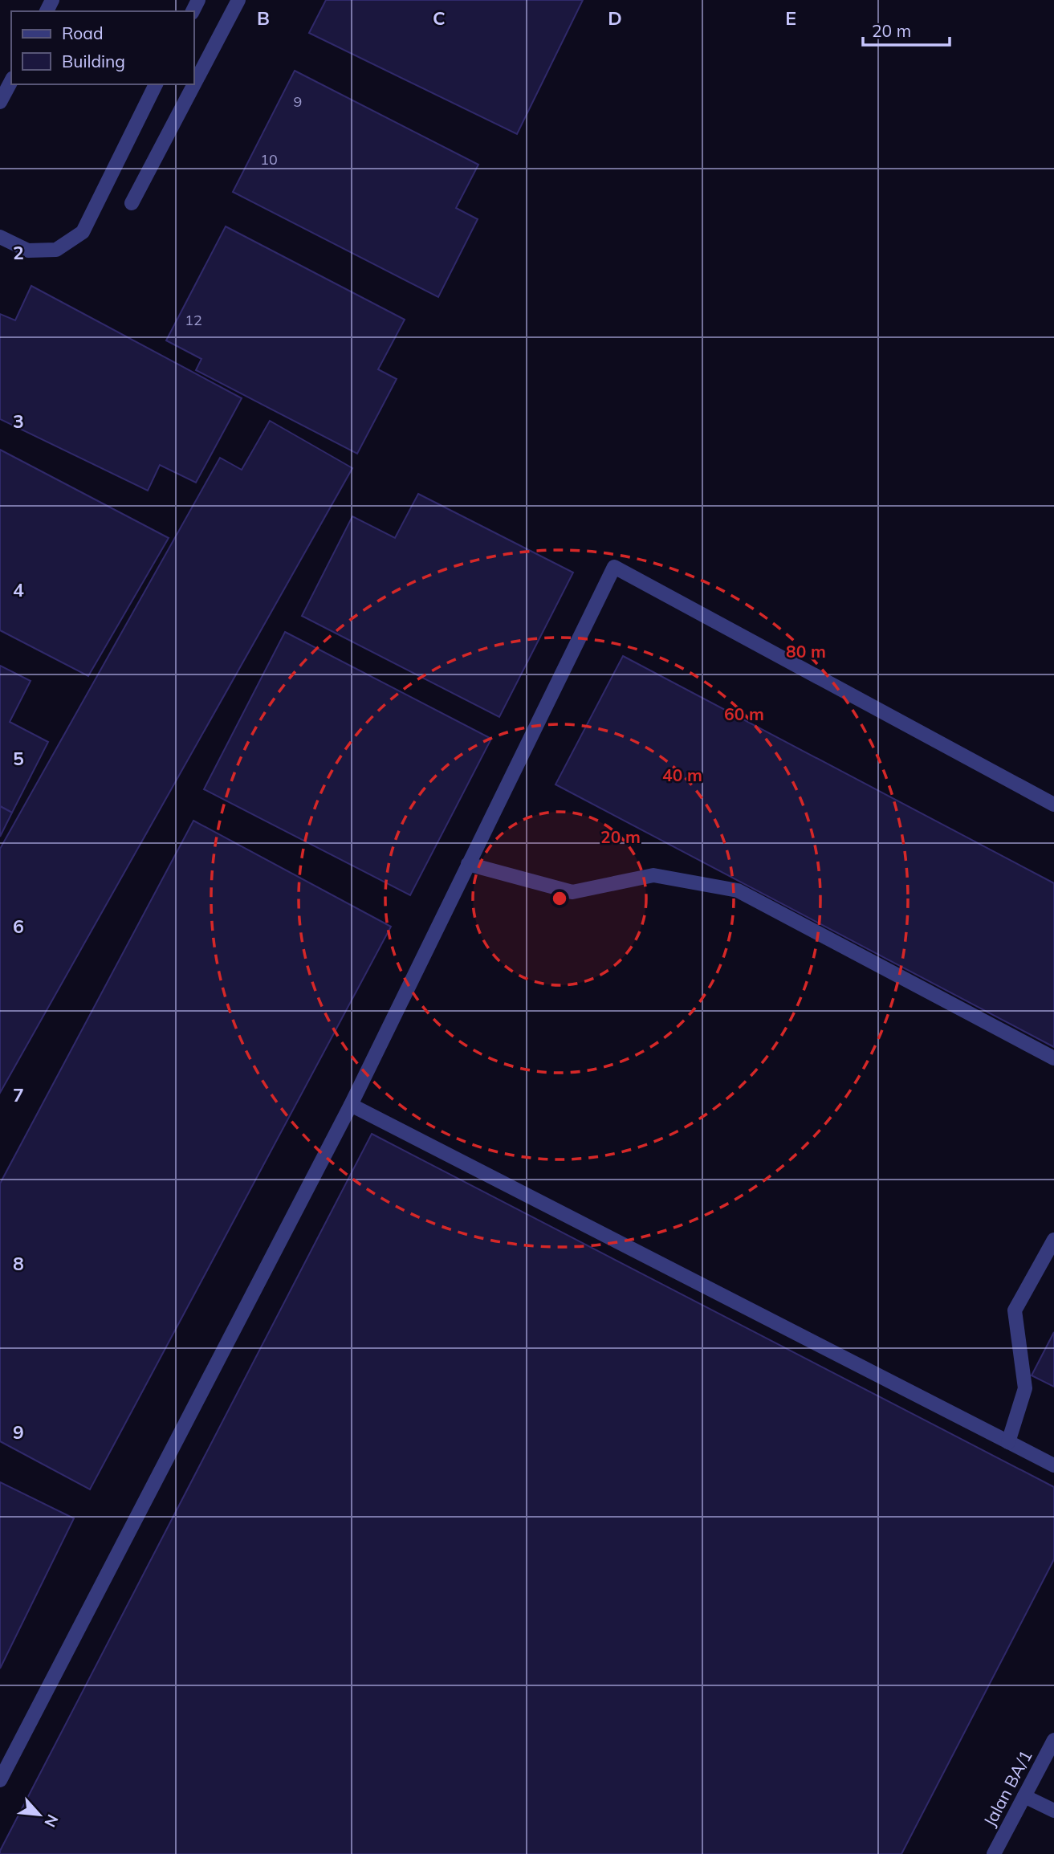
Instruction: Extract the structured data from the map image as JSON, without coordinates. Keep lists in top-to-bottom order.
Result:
{
  "streets": {
    "street": ["Jalan BA/1"]
  },
  "house_numbers": ["9", "10", "12"],
  "legend": ["Road", "Building"],
  "scale_bar": "20 m",
  "north": "bottom right",
  "grid": {
    "columns": [
      "B",
      "C",
      "D",
      "E"
    ],
    "rows": [
      "2",
      "3",
      "4",
      "5",
      "6",
      "7",
      "8",
      "9"
    ]
  },
  "rings": [
    "80 m",
    "60 m",
    "40 m",
    "20 m"
  ]
}
